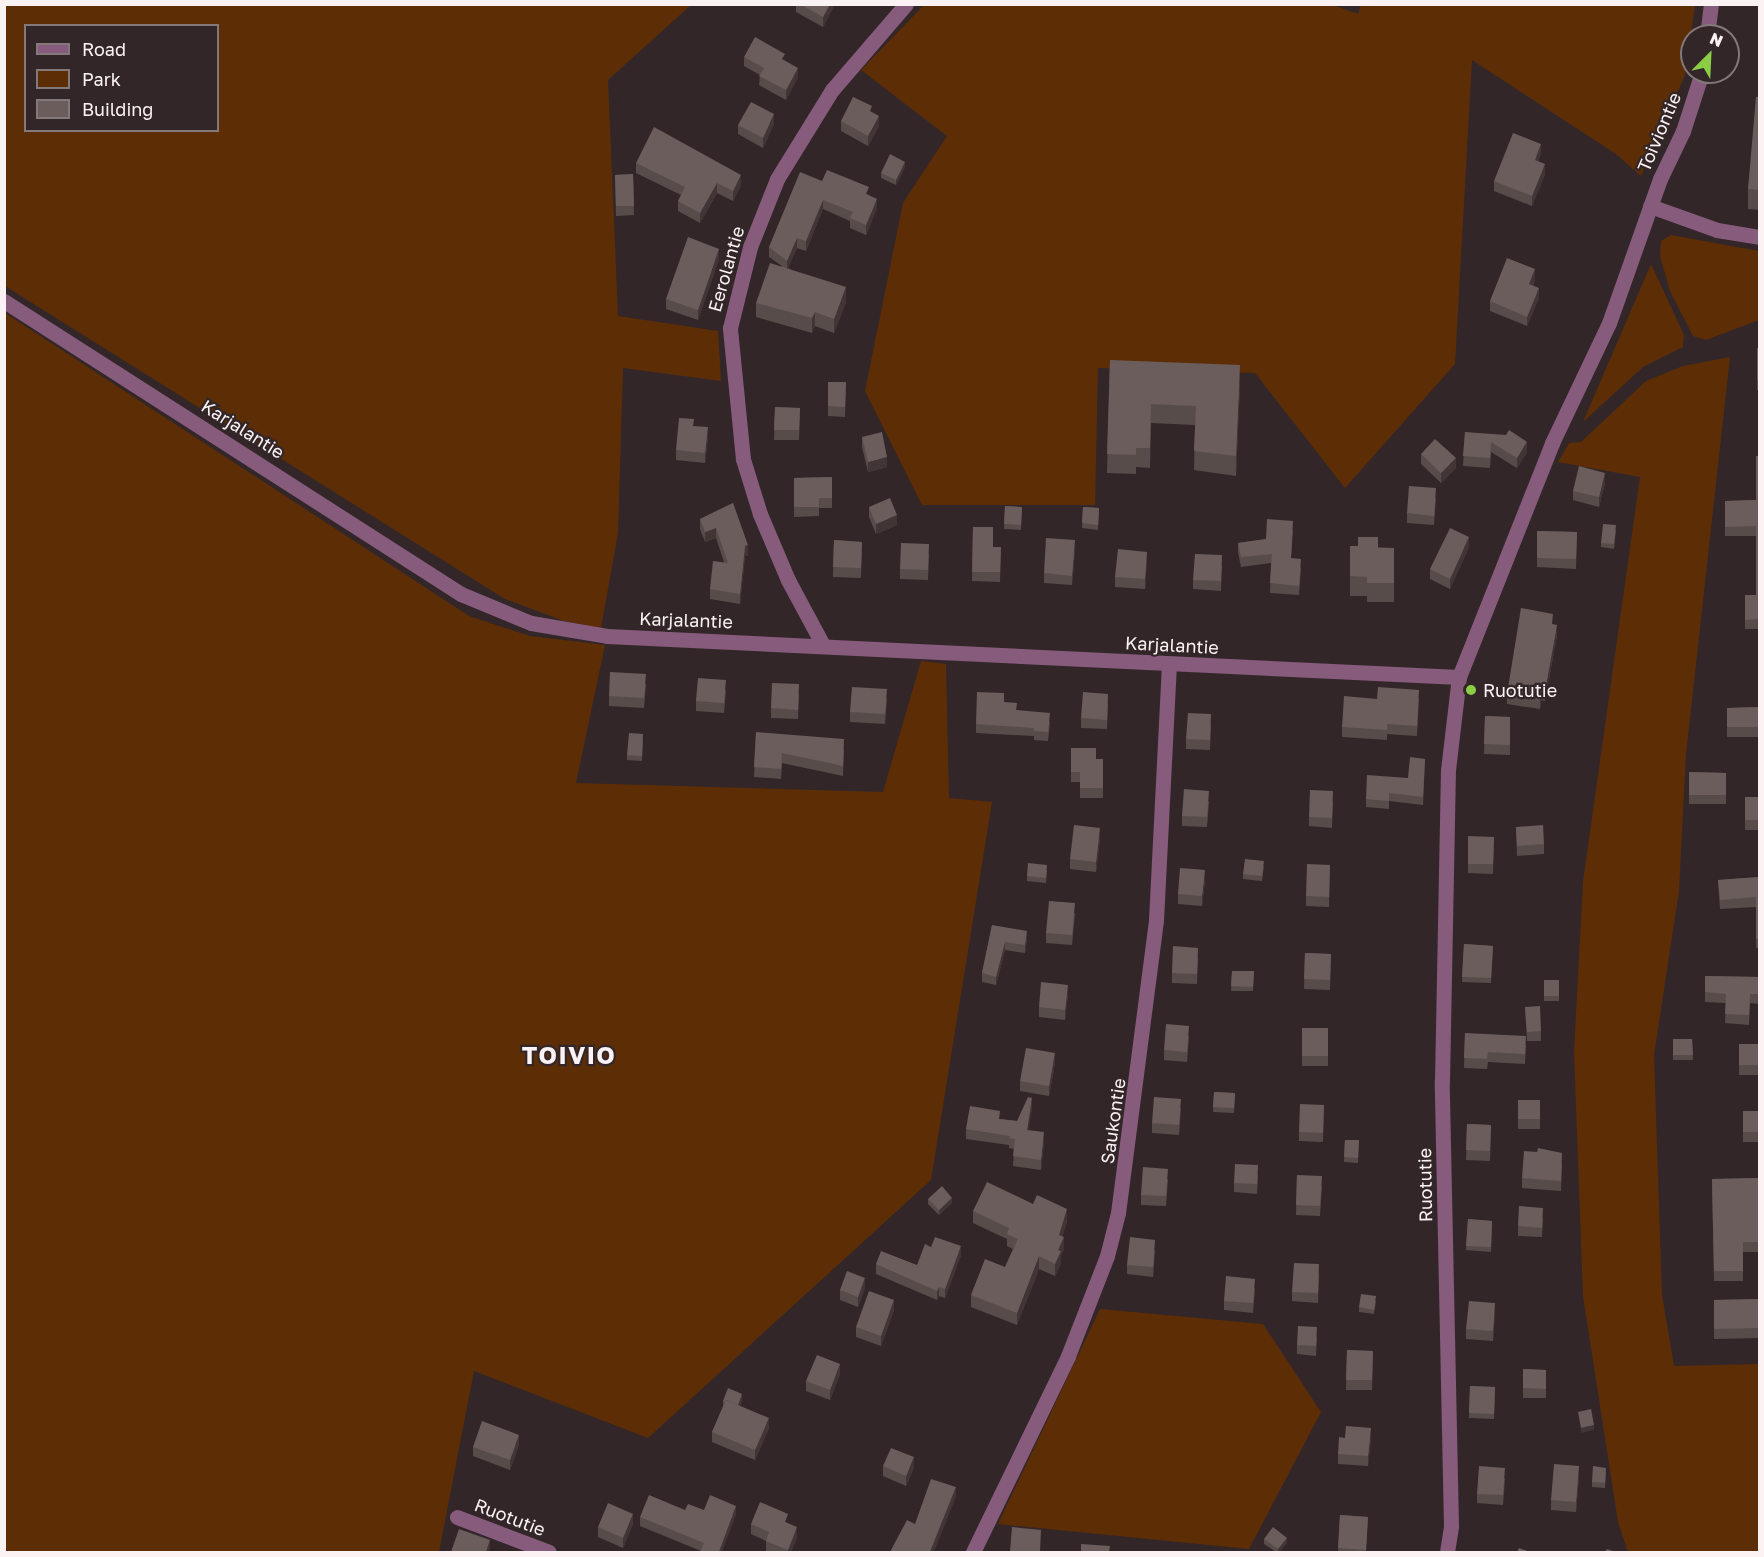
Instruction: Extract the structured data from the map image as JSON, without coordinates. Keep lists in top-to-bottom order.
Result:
{
  "streets": {
    "street": [
      "Toiviontie",
      "Eerolantie",
      "Karjalantie",
      "Saukontie",
      "Ruotutie"
    ]
  },
  "crossings": [
    ["Toiviontie", "Ruotutie"],
    ["Eerolantie", "Karjalantie"],
    ["Karjalantie", "Saukontie"],
    ["Karjalantie", "Ruotutie"]
  ],
  "districts": ["TOIVIO"],
  "places": ["Ruotutie"],
  "legend": ["Road", "Park", "Building"],
  "north": "top right"
}
